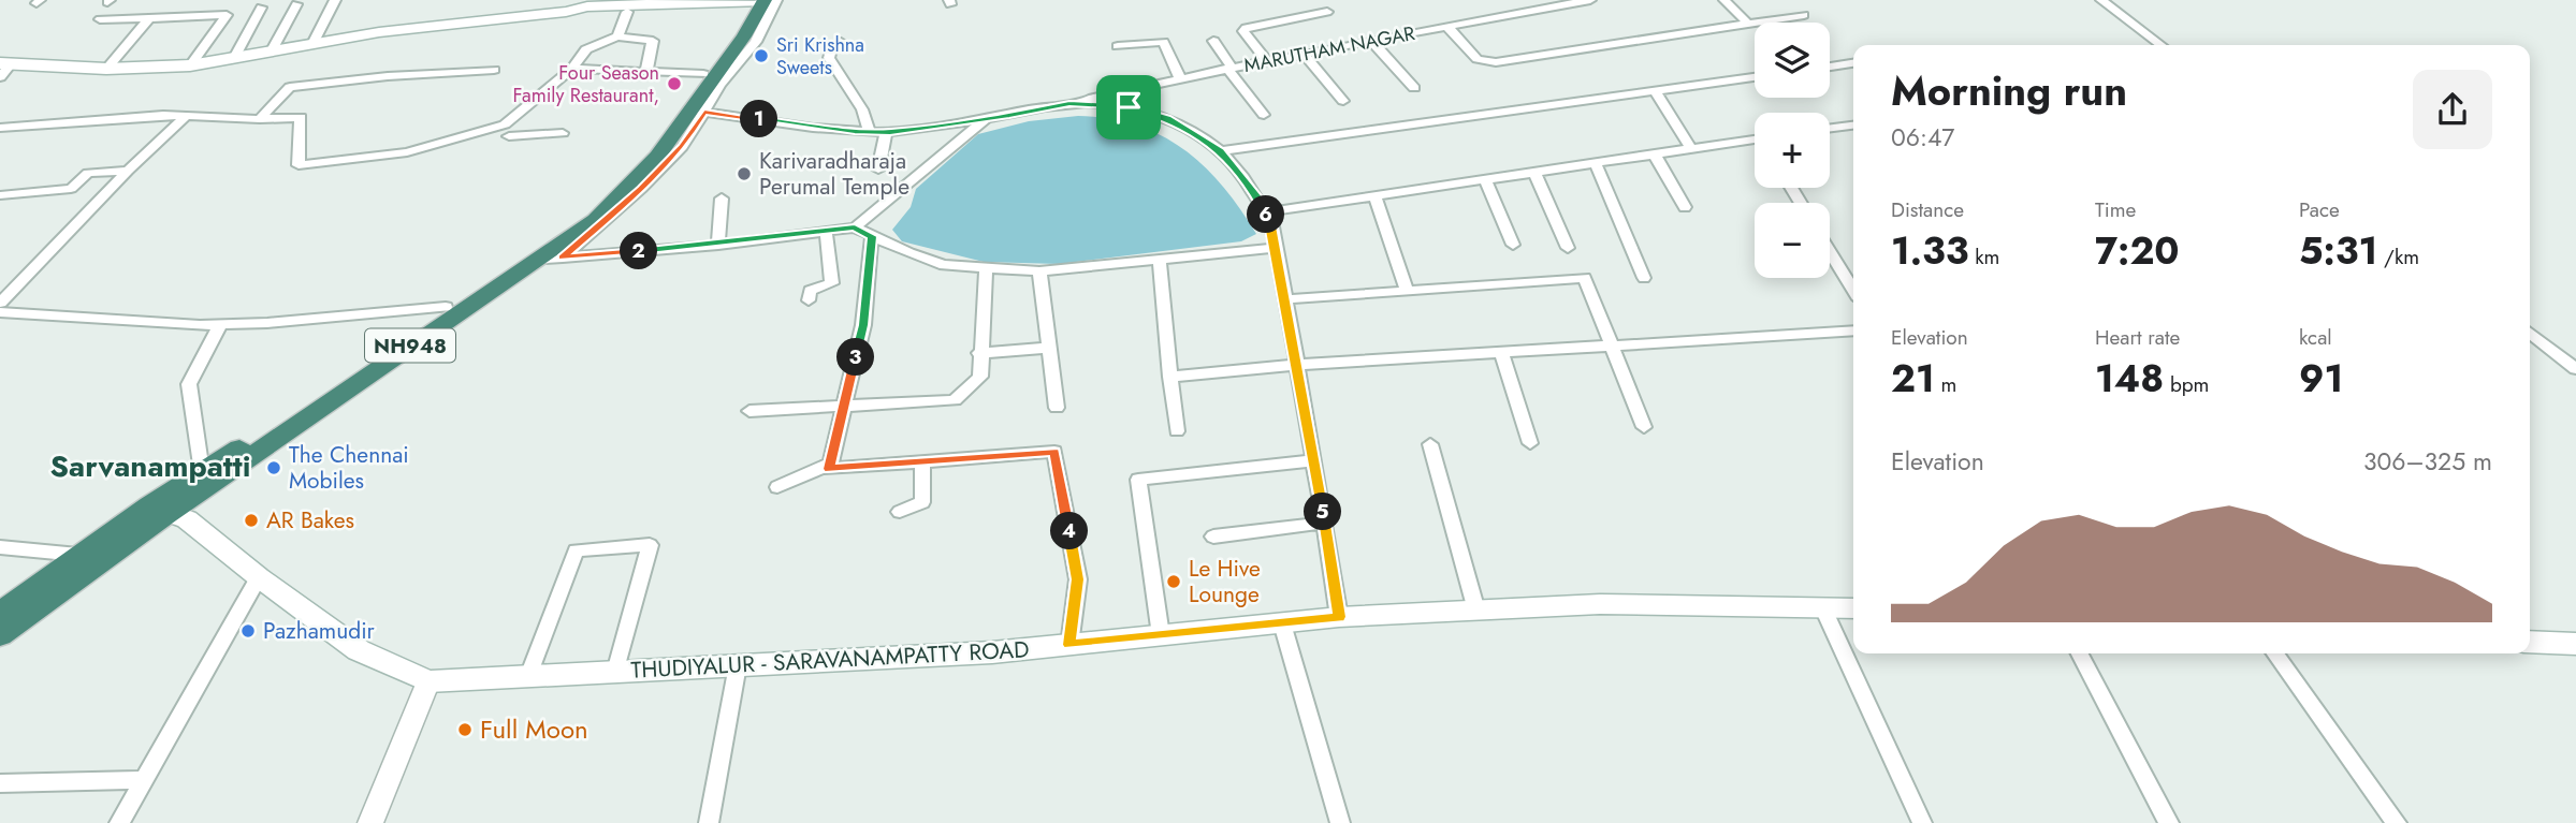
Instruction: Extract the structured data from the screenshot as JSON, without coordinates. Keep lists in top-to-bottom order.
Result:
{
  "streets": {
    "highway": ["NH948"],
    "main road": ["THUDIYALUR - SARAVANAMPATTY ROAD"],
    "street": ["MARUTHAM NAGAR"]
  },
  "crossings": [
    ["NH948", "THUDIYALUR - SARAVANAMPATTY ROAD"]
  ],
  "districts": ["Sarvanampatti"],
  "places": [
    "Sri Krishna Sweets",
    "Four Season Family Restaurant,",
    "Karivaradharaja Perumal Temple",
    "The Chennai Mobiles",
    "AR Bakes",
    "Le Hive Lounge",
    "Pazhamudir",
    "Full Moon"
  ],
  "page": {
    "map_buttons": ["+", "−"],
    "heading": ["Morning run", "06:47"],
    "pins": [
      "1",
      "6",
      "2",
      "3",
      "5",
      "4"
    ],
    "stats": [
      ["Distance", "1.33 km"],
      ["Time", "7:20"],
      ["Pace", "5:31 /km"],
      ["Elevation", "21 m"],
      ["Heart rate", "148 bpm"],
      ["kcal", "91"]
    ],
    "chart": ["Elevation", "306–325 m"]
  }
}
